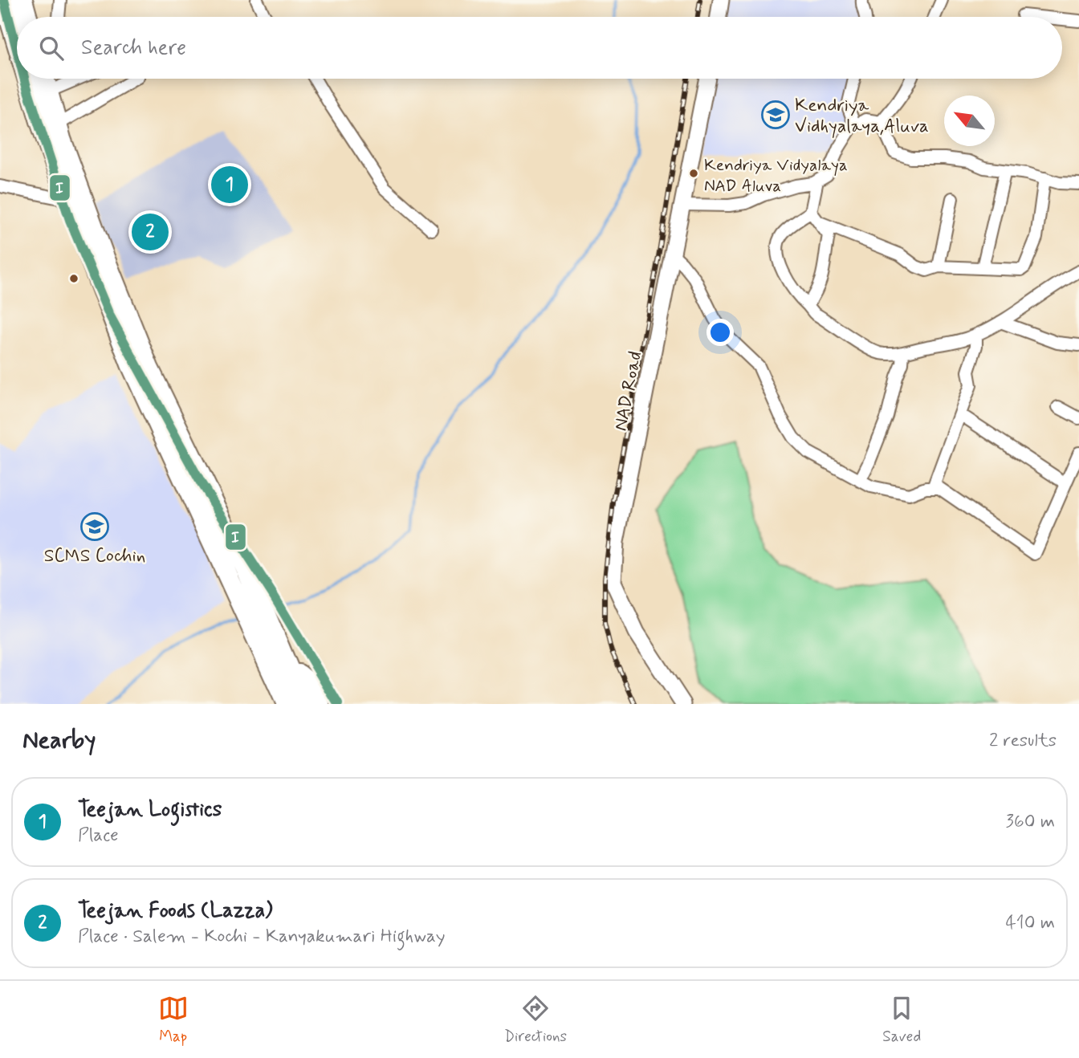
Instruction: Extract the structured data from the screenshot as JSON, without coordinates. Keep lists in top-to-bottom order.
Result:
{
  "streets": {
    "street": ["NAD Road"]
  },
  "places": {
    "school or university": ["Kendriya Vidhyalaya,Aluva", "SCMS Cochin"],
    "other": ["Kendriya Vidyalaya NAD Aluva"]
  },
  "lines": ["transit line I"],
  "north": "top left",
  "page": {
    "search": "Search here",
    "pins": ["1", "2"],
    "heading": ["Nearby", "2 results"],
    "list": [
      {
        "mark": "1",
        "name": "Teejan Logistics",
        "note": "Place",
        "value": "360 m"
      },
      {
        "mark": "2",
        "name": "Teejan Foods (Lazza)",
        "note": "Place · Salem - Kochi - Kanyakumari Highway",
        "value": "410 m"
      }
    ],
    "nav": ["Map", "Directions", "Saved"]
  }
}
